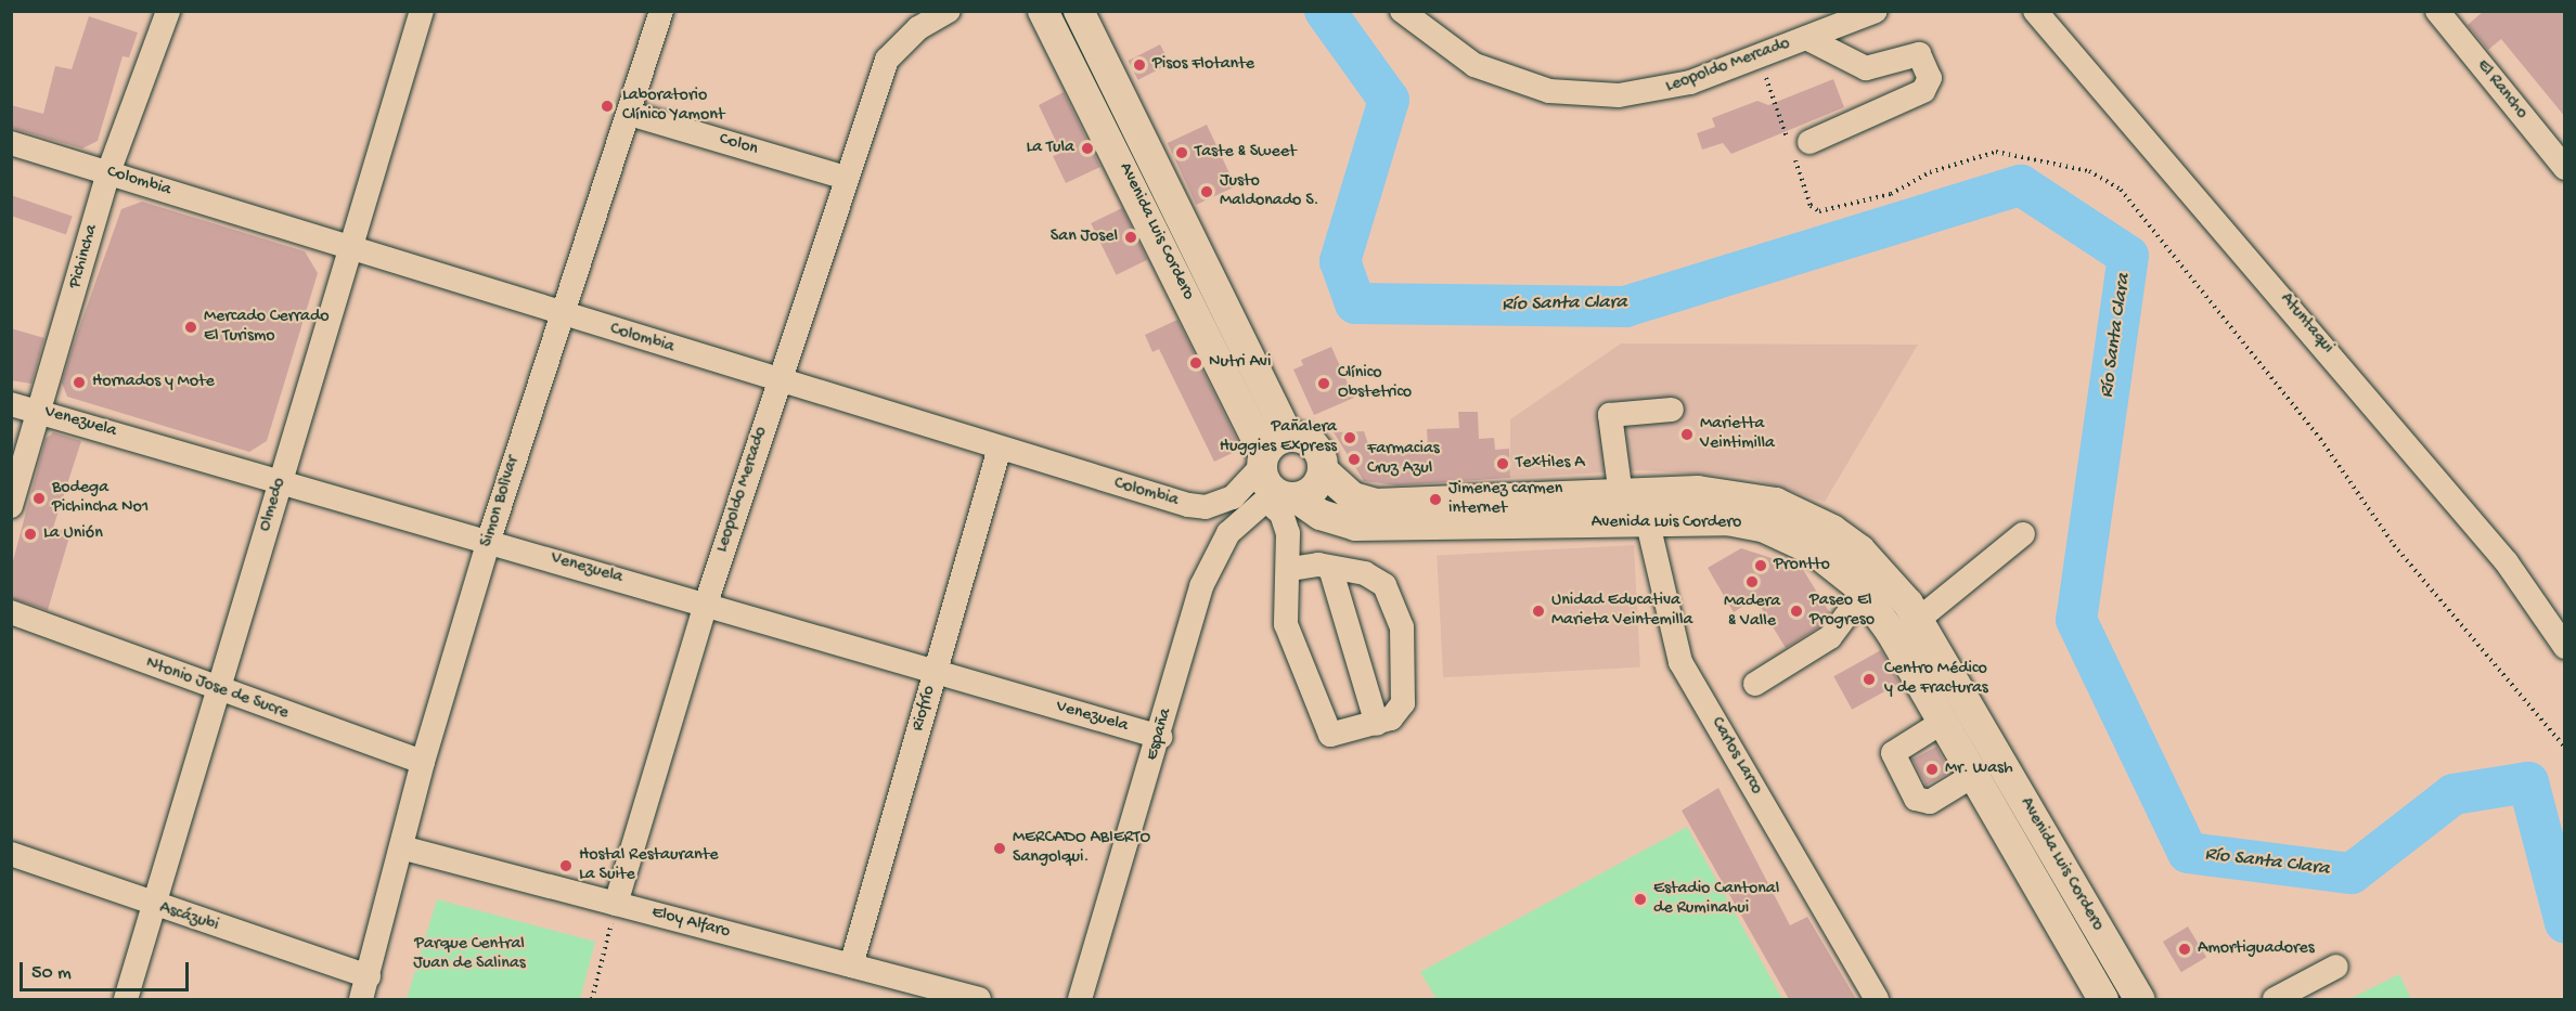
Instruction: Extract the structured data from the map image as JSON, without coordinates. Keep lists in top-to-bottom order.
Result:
{
  "streets": {
    "main road": ["Avenida Luis Cordero"],
    "street": [
      "Leopoldo Mercado",
      "El Rancho",
      "Colon",
      "Colombia",
      "Pichincha",
      "Atuntaqui",
      "Venezuela",
      "Simon Bolìvar",
      "Olmedo",
      "Ntonio Jose de Sucre",
      "Riofrío",
      "España",
      "Carlos Larco",
      "Ascázubi",
      "Eloy Alfaro"
    ]
  },
  "crossings": [
    ["Leopoldo Mercado", "Colon"],
    ["Leopoldo Mercado", "Colombia"],
    ["Leopoldo Mercado", "Venezuela"],
    ["Leopoldo Mercado", "Eloy Alfaro"],
    ["Colon", "Simon Bolìvar"],
    ["Colombia", "Avenida Luis Cordero"],
    ["Colombia", "Pichincha"],
    ["Colombia", "Simon Bolìvar"],
    ["Colombia", "Olmedo"],
    ["Colombia", "Riofrío"],
    ["Colombia", "España"],
    ["Avenida Luis Cordero", "España"],
    ["Avenida Luis Cordero", "Carlos Larco"],
    ["Pichincha", "Venezuela"],
    ["Venezuela", "Simon Bolìvar"],
    ["Venezuela", "Olmedo"],
    ["Venezuela", "Riofrío"],
    ["Venezuela", "España"],
    ["Simon Bolìvar", "Ntonio Jose de Sucre"],
    ["Simon Bolìvar", "Ascázubi"],
    ["Simon Bolìvar", "Eloy Alfaro"],
    ["Olmedo", "Ntonio Jose de Sucre"],
    ["Olmedo", "Ascázubi"],
    ["Riofrío", "Eloy Alfaro"]
  ],
  "water": ["Río Santa Clara"],
  "parks": ["Parque Central Juan de Salinas"],
  "places": [
    "Pisos Flotante",
    "Laboratorio Clínico Yamont",
    "La Tula",
    "Taste & Sweet",
    "Justo Maldonado S.",
    "San Josel",
    "Mercado Cerrado El Turismo",
    "Nutri Avi",
    "Hornados y Mote",
    "Clínico Obstetrico",
    "Marietta Veintimilla",
    "Pañalera Huggies Express",
    "Farmacias Cruz Azul",
    "Textiles A",
    "Bodega Pichincha No1",
    "Jimenez carmen internet",
    "La Unión",
    "Prontto",
    "Madera & Valle",
    "Unidad Educativa Marieta Veintemilla",
    "Paseo El Progreso",
    "Centro Médico y de Fracturas",
    "Mr. Wash",
    "MERCADO ABIERTO Sangolqui.",
    "Hostal Restaurante La Suite",
    "Estadio Cantonal de Ruminahui",
    "Amortiguadores"
  ],
  "scale_bar": "50 m"
}
